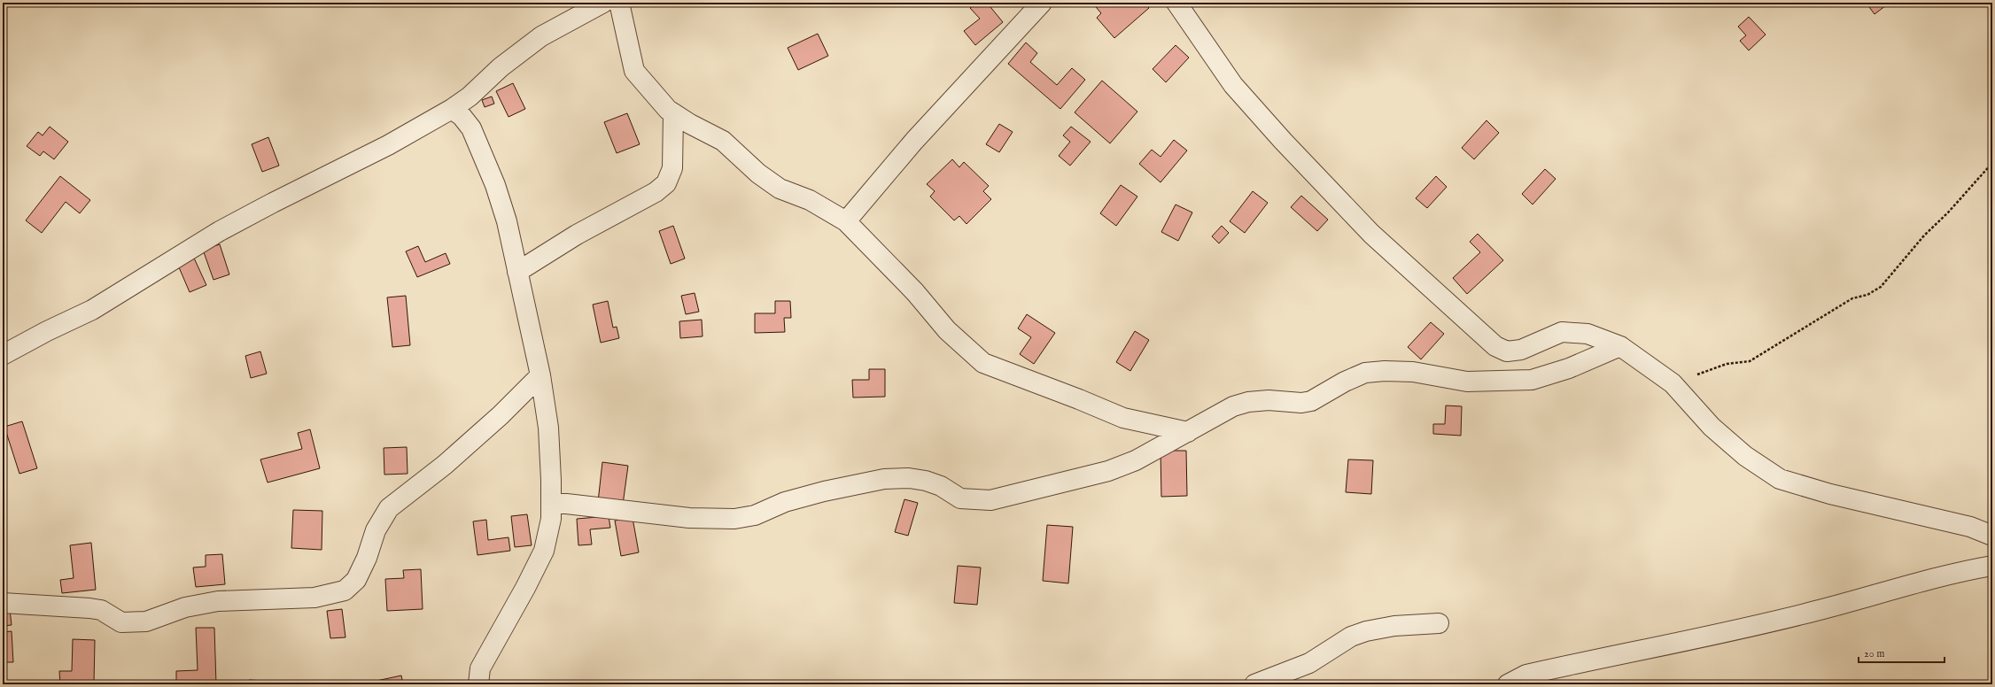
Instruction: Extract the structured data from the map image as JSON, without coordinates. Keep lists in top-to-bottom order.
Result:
{
  "scale_bar": "20 m"
}
